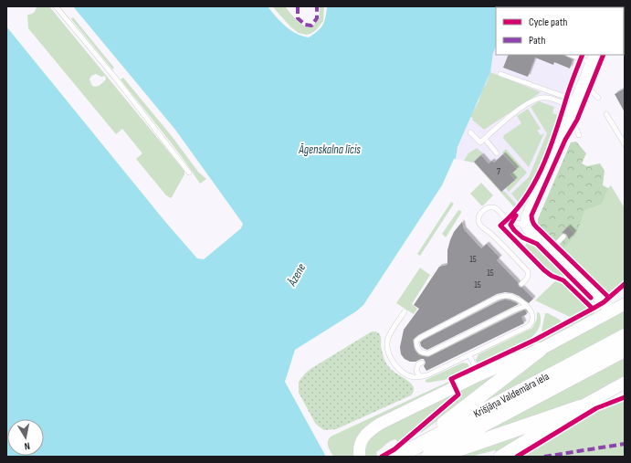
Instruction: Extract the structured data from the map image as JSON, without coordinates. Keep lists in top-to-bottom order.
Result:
{
  "streets": {
    "main road": ["Krišjāņa Valdemāra iela"]
  },
  "water": ["Āgenskalna līcis", "Āzene"],
  "house_numbers": [
    "7",
    "15",
    "15",
    "15"
  ],
  "legend": ["Cycle path", "Path"],
  "north": "bottom"
}
